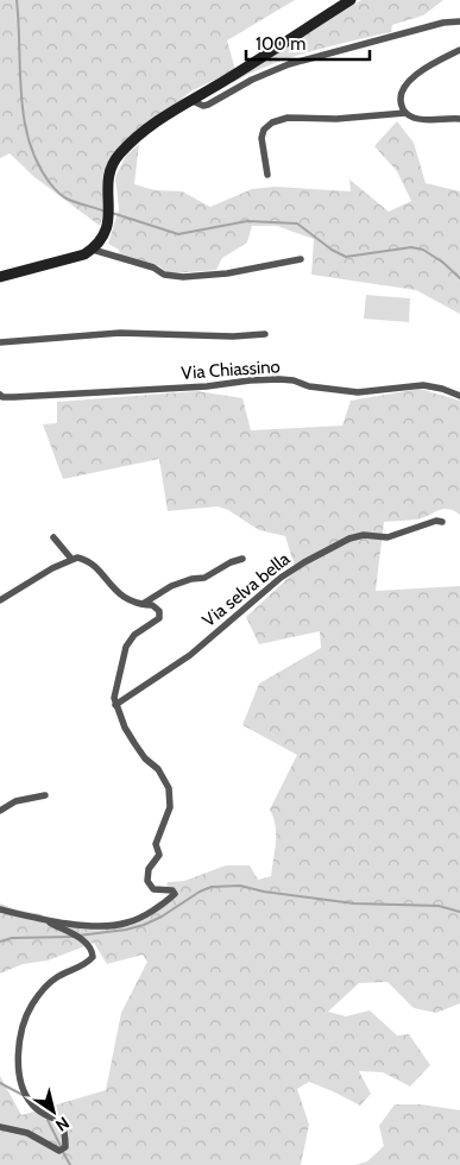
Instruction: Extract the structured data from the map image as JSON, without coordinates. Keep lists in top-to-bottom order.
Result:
{
  "streets": {
    "street": ["Via Chiassino", "Via selva bella"]
  },
  "scale_bar": "100 m",
  "north": "bottom right"
}
